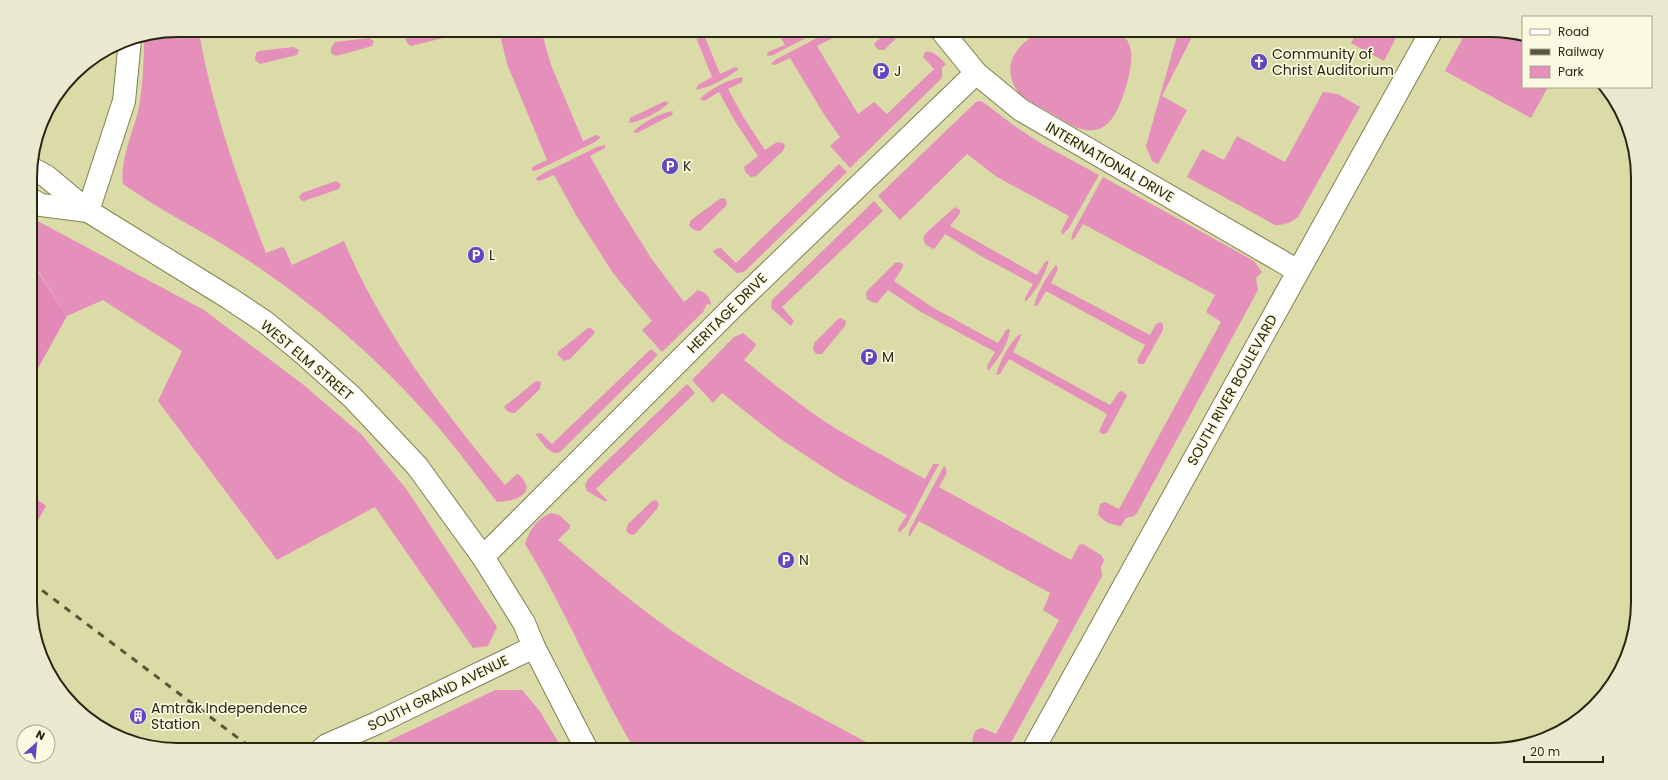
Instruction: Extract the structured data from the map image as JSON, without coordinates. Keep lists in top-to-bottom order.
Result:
{
  "streets": {
    "street": [
      "INTERNATIONAL DRIVE",
      "HERITAGE DRIVE",
      "WEST ELM STREET",
      "SOUTH RIVER BOULEVARD",
      "SOUTH GRAND AVENUE"
    ]
  },
  "crossings": [
    ["INTERNATIONAL DRIVE", "HERITAGE DRIVE"],
    ["INTERNATIONAL DRIVE", "SOUTH RIVER BOULEVARD"],
    ["HERITAGE DRIVE", "WEST ELM STREET"],
    ["WEST ELM STREET", "SOUTH GRAND AVENUE"]
  ],
  "places": {
    "church": ["Community of Christ Auditorium"],
    "parking": [
      "J",
      "K",
      "L",
      "M",
      "N"
    ],
    "building": ["Amtrak Independence Station"]
  },
  "legend": ["Road", "Railway", "Park"],
  "scale_bar": "20 m",
  "north": "top right"
}
